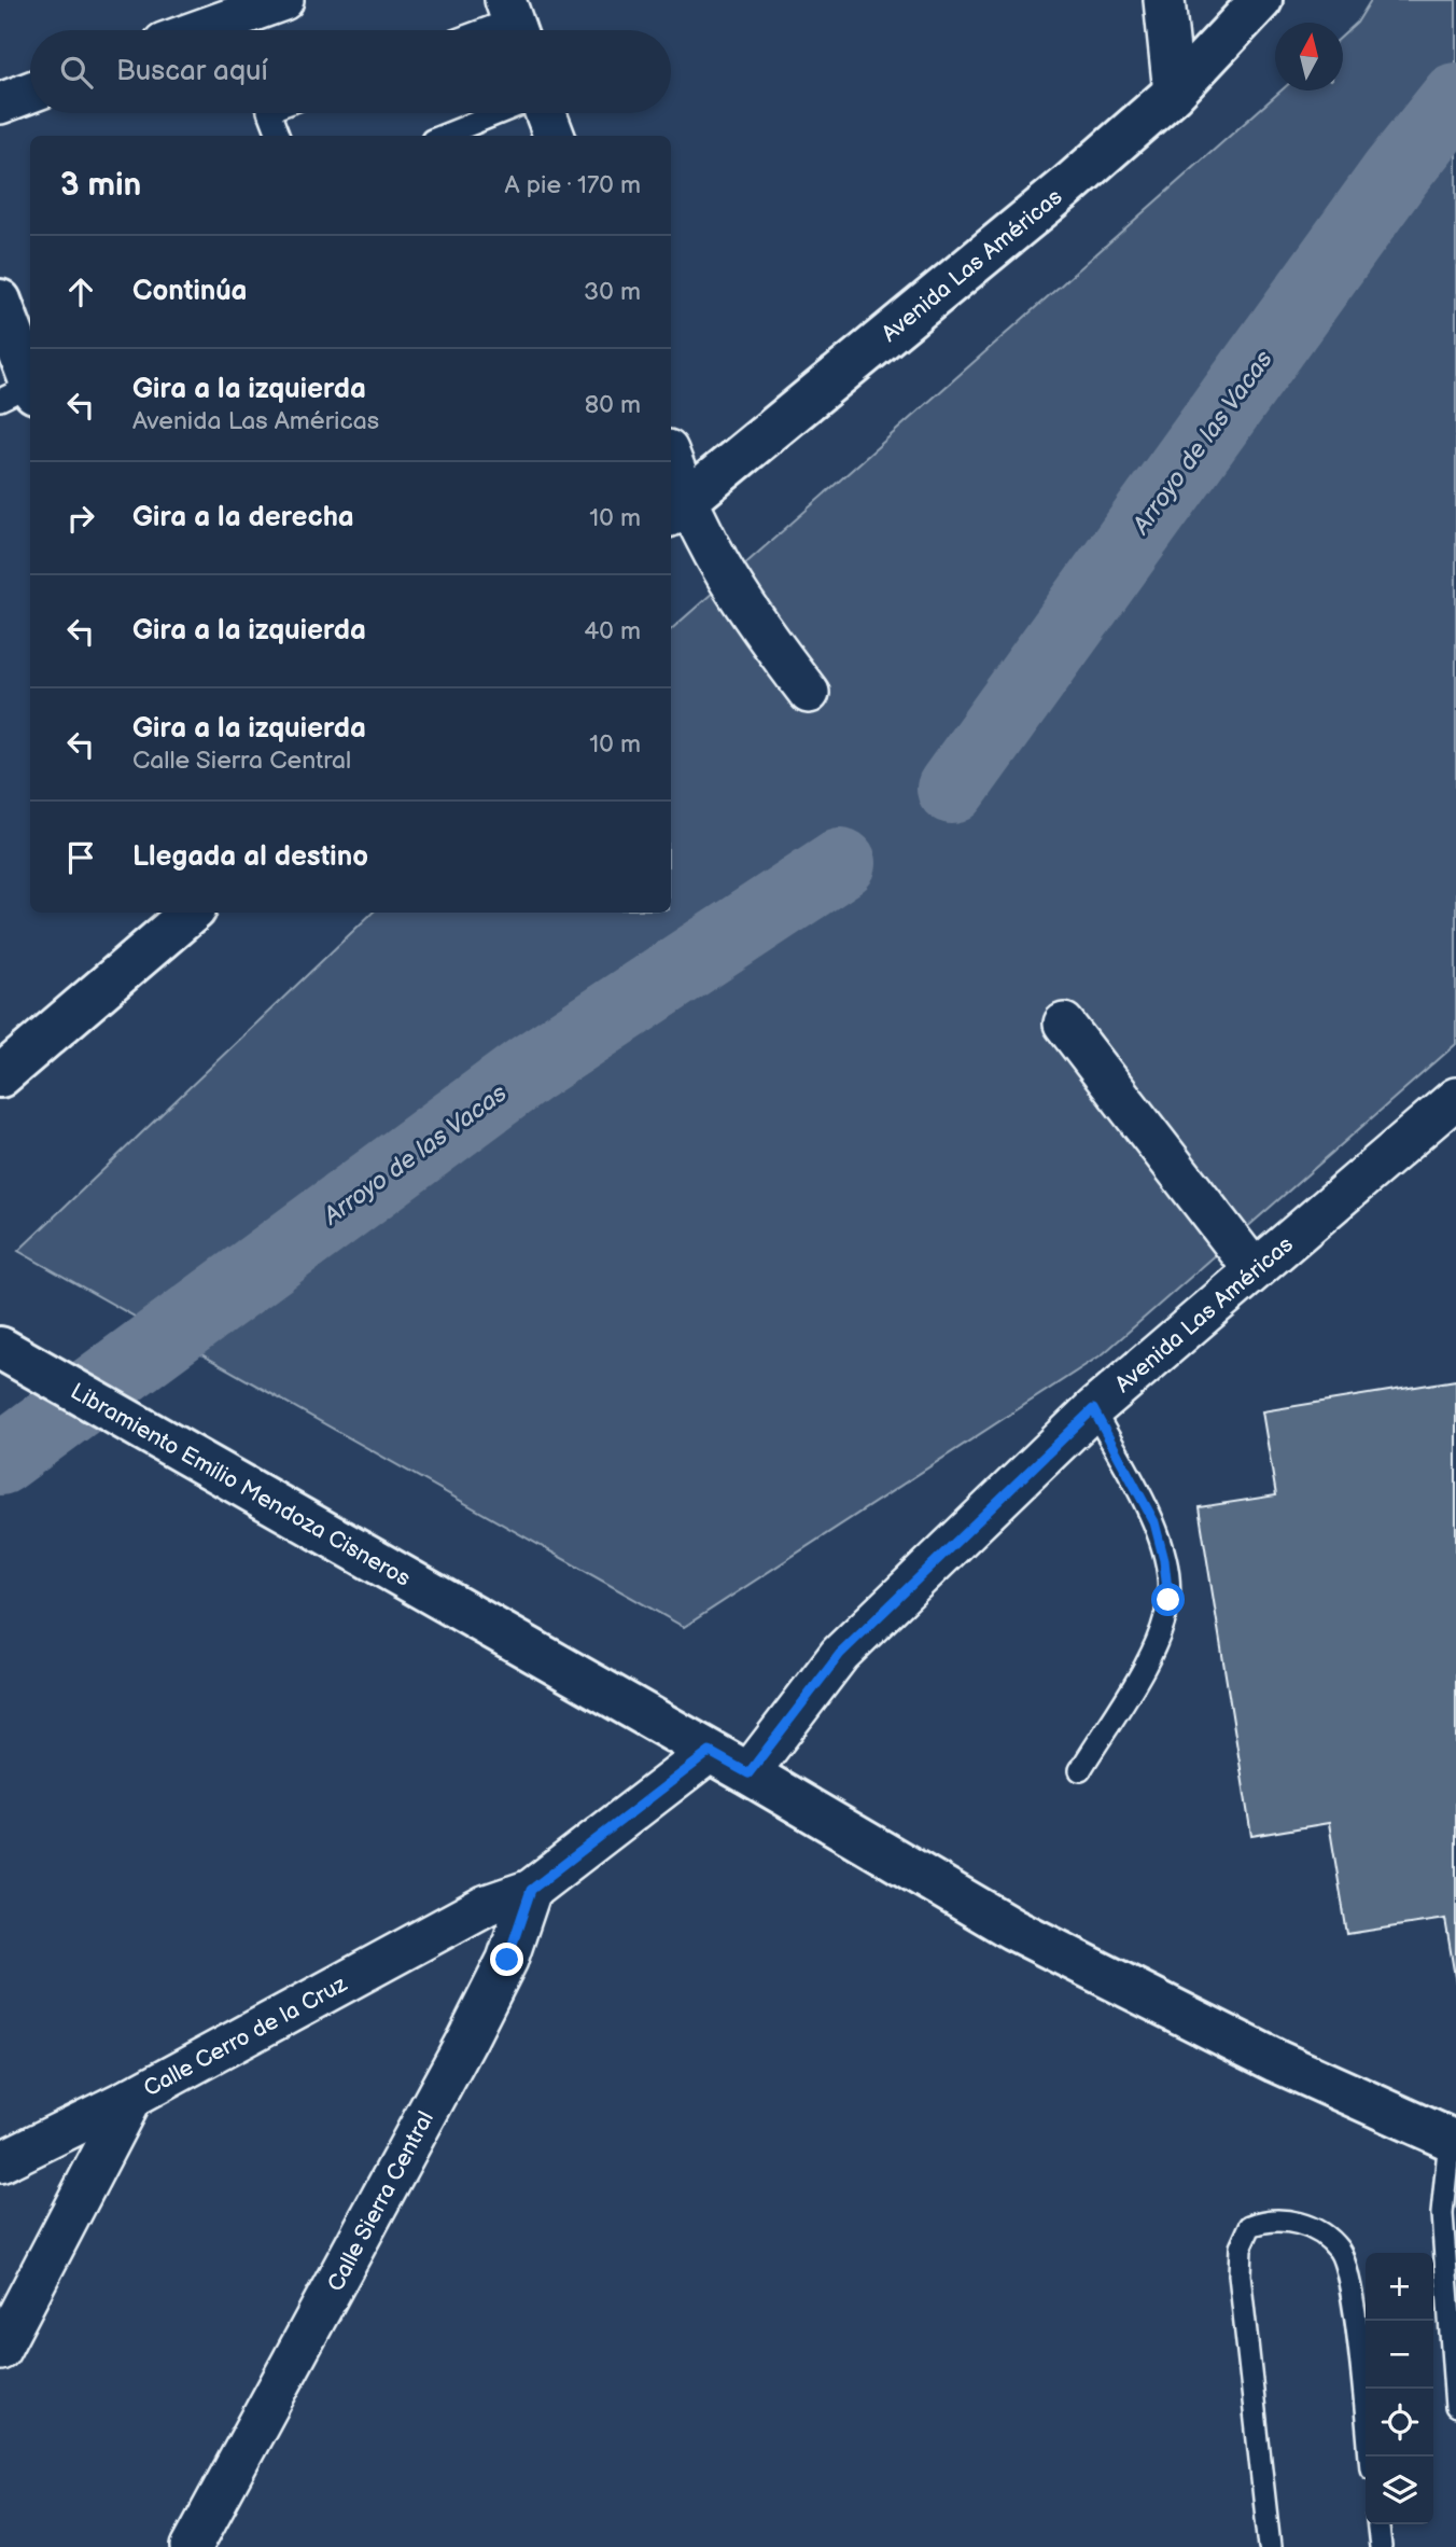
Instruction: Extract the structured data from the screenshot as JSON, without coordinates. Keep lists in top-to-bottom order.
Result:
{
  "streets": {
    "main road": ["Avenida Las Américas", "Libramiento Emilio Mendoza Cisneros"],
    "street": ["Calle Cerro de la Cruz", "Calle Sierra Central"]
  },
  "crossings": [
    ["Avenida Las Américas", "Libramiento Emilio Mendoza Cisneros"],
    ["Calle Cerro de la Cruz", "Calle Sierra Central"]
  ],
  "water": ["Arroyo de las Vacas"],
  "north": "top",
  "page": {
    "search": "Buscar aquí",
    "heading": ["3 min", "A pie · 170 m"],
    "list": [
      ["Continúa", "30 m"],
      ["Gira a la izquierda", "Avenida Las Américas", "80 m"],
      ["Gira a la derecha", "10 m"],
      ["Gira a la izquierda", "40 m"],
      ["Gira a la izquierda", "Calle Sierra Central", "10 m"],
      "Llegada al destino"
    ],
    "map_buttons": ["+", "−"]
  }
}
